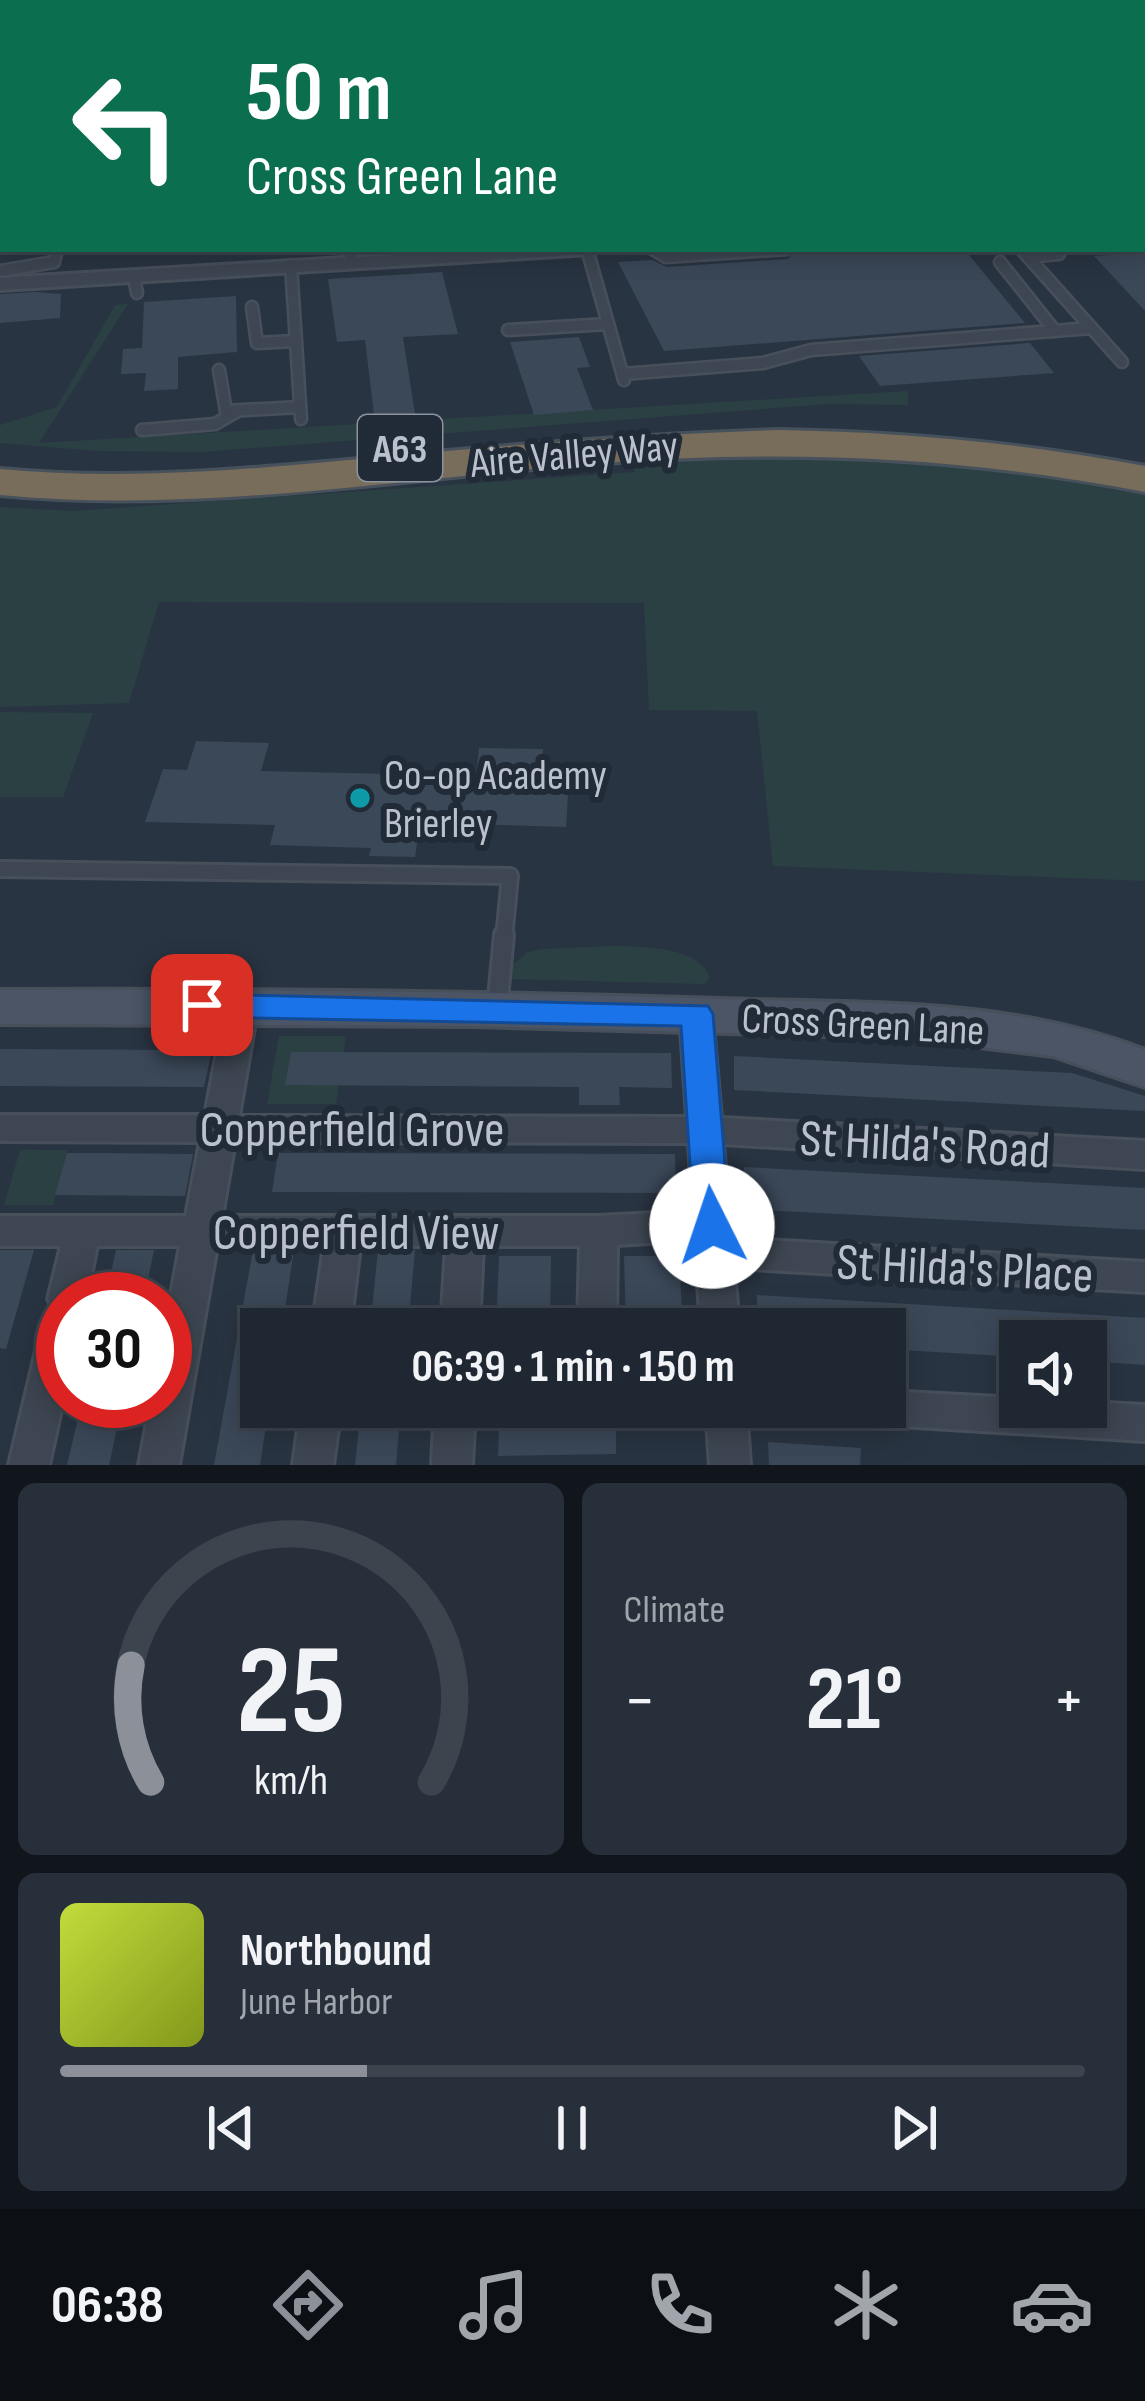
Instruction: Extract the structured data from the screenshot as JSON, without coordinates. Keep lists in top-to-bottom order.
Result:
{
  "streets": {
    "highway": ["A63", "Aire Valley Way"],
    "street": [
      "Cross Green Lane",
      "Copperfield Grove",
      "St Hilda's Road",
      "Copperfield View",
      "St Hilda's Place"
    ]
  },
  "crossings": [
    ["Copperfield Grove", "St Hilda's Road"],
    ["Copperfield View", "St Hilda's Place"]
  ],
  "places": ["Co-op Academy Brierley"],
  "page": {
    "turn": ["50 m", "Cross Green Lane"],
    "limit": "30",
    "trip": "06:39 · 1 min · 150 m",
    "tile": "Climate",
    "heat": ["−", "21°", "+"],
    "song": ["Northbound", "June Harbor"],
    "tabs": "06:38",
    "gauge": ["25", "km/h"]
  }
}
